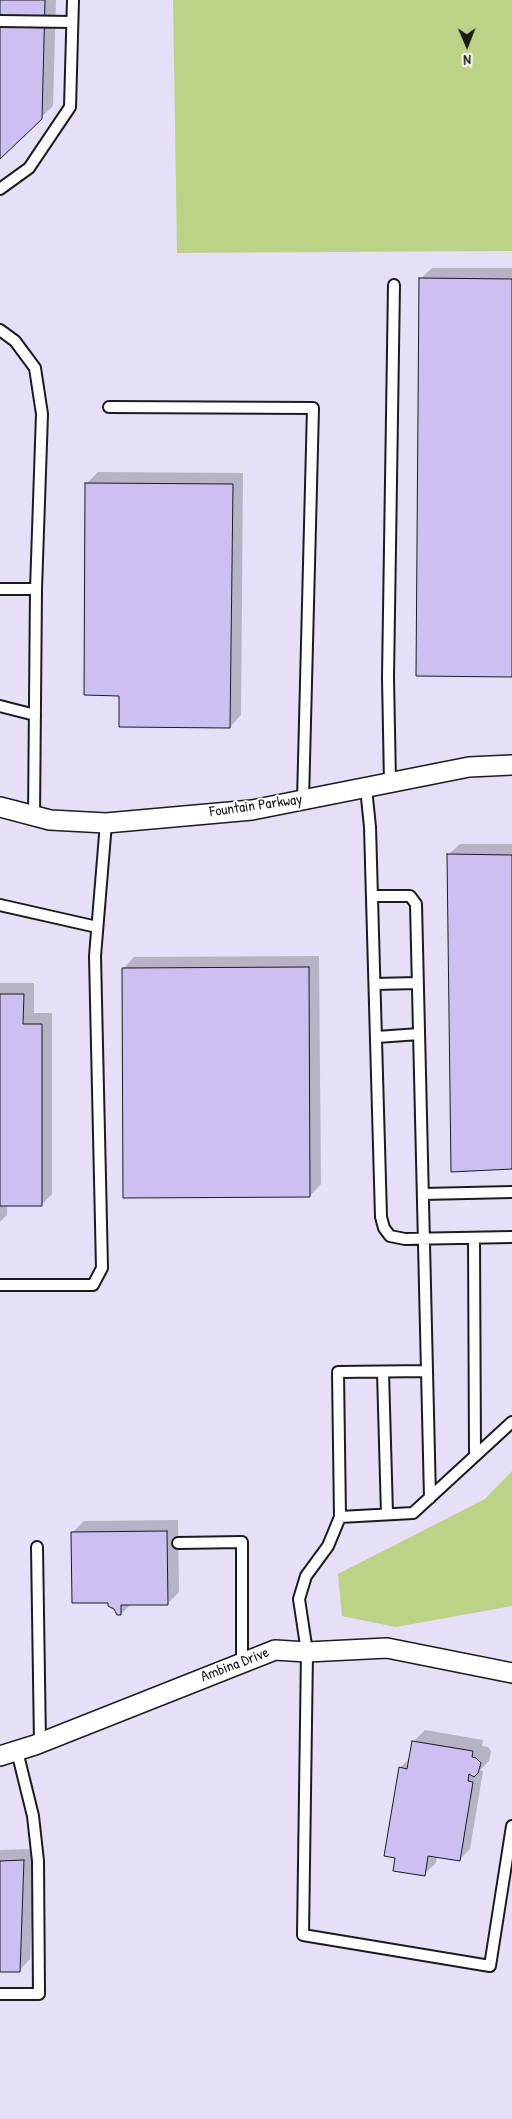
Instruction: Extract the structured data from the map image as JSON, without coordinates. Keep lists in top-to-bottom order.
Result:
{
  "streets": {
    "street": ["Fountain Parkway", "Ambina Drive"]
  },
  "north": "bottom"
}
